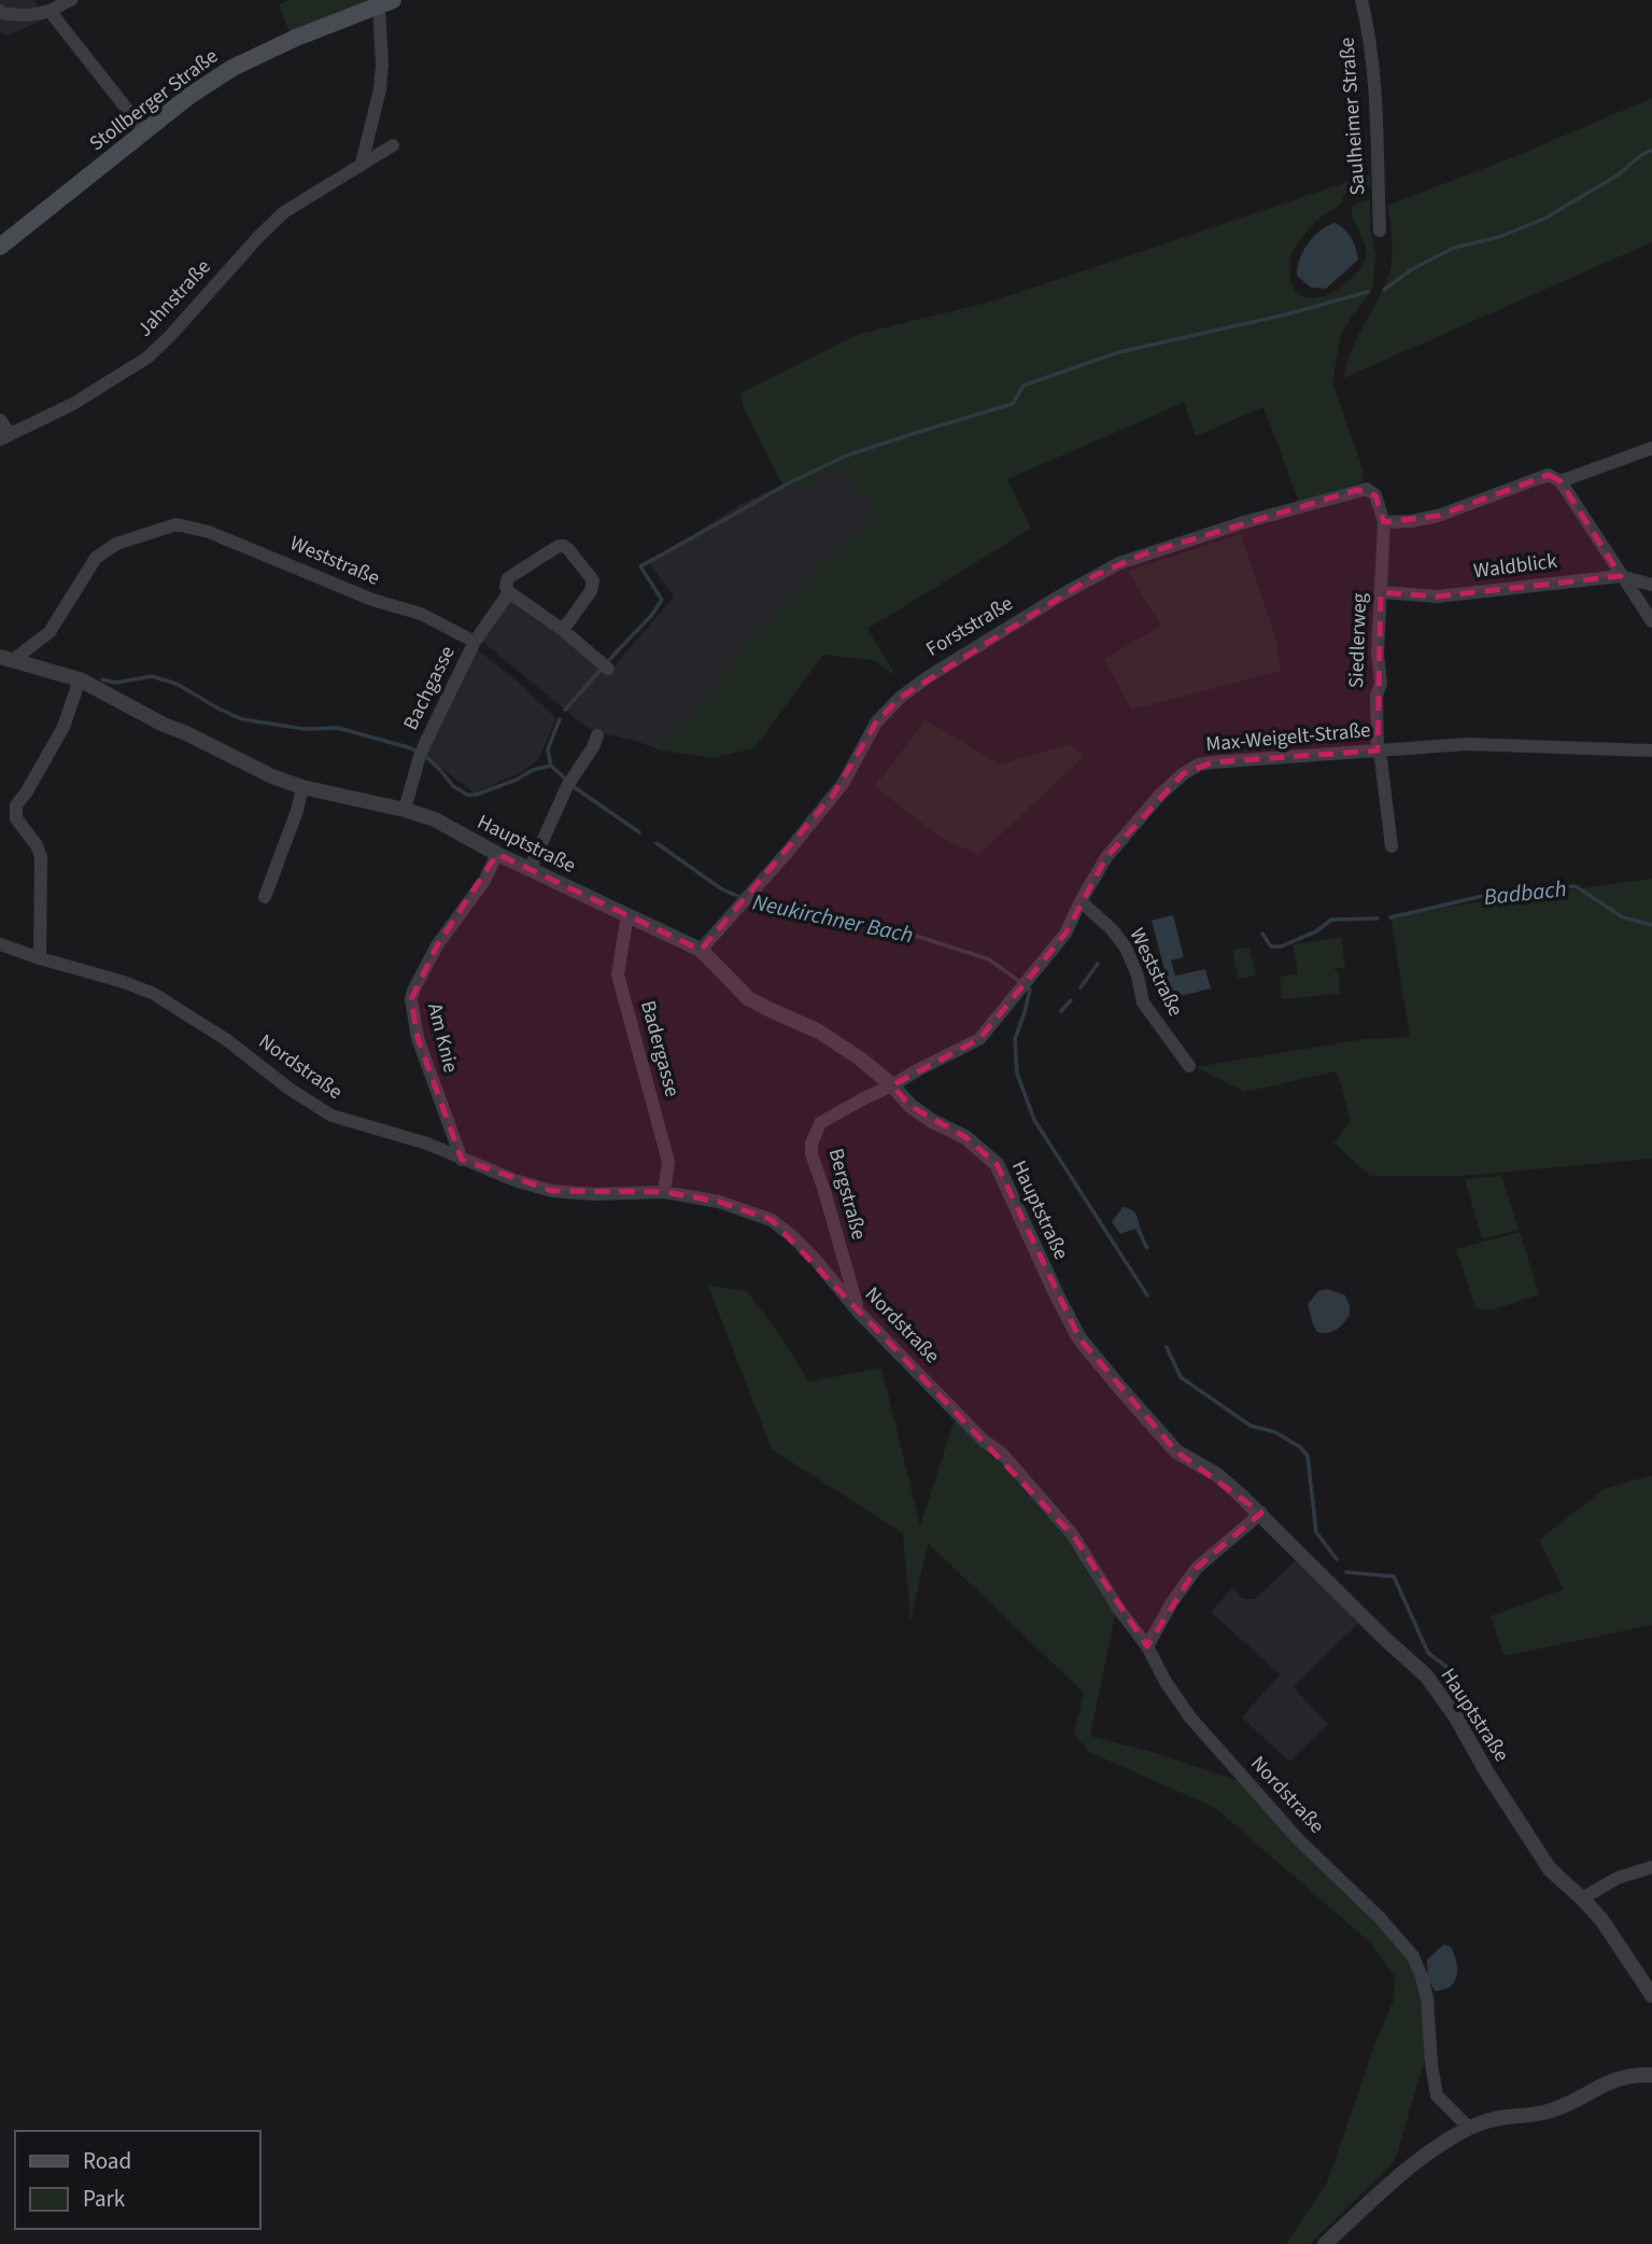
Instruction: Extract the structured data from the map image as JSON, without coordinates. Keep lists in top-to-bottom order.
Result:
{
  "streets": {
    "main road": ["Stollberger Straße"],
    "street": [
      "Saulheimer Straße",
      "Jahnstraße",
      "Weststraße",
      "Waldblick",
      "Forststraße",
      "Siedlerweg",
      "Bachgasse",
      "Max-Weigelt-Straße",
      "Hauptstraße",
      "Am Knie",
      "Badergasse",
      "Nordstraße",
      "Bergstraße"
    ]
  },
  "crossings": [
    ["Weststraße", "Bachgasse"],
    ["Weststraße", "Max-Weigelt-Straße"],
    ["Weststraße", "Hauptstraße"],
    ["Waldblick", "Siedlerweg"],
    ["Forststraße", "Siedlerweg"],
    ["Forststraße", "Hauptstraße"],
    ["Siedlerweg", "Max-Weigelt-Straße"],
    ["Bachgasse", "Hauptstraße"],
    ["Max-Weigelt-Straße", "Hauptstraße"],
    ["Max-Weigelt-Straße", "Bergstraße"],
    ["Hauptstraße", "Am Knie"],
    ["Hauptstraße", "Badergasse"],
    ["Hauptstraße", "Bergstraße"],
    ["Am Knie", "Nordstraße"],
    ["Badergasse", "Nordstraße"],
    ["Nordstraße", "Bergstraße"]
  ],
  "water": ["Badbach", "Neukirchner Bach"],
  "legend": ["Road", "Park"]
}
